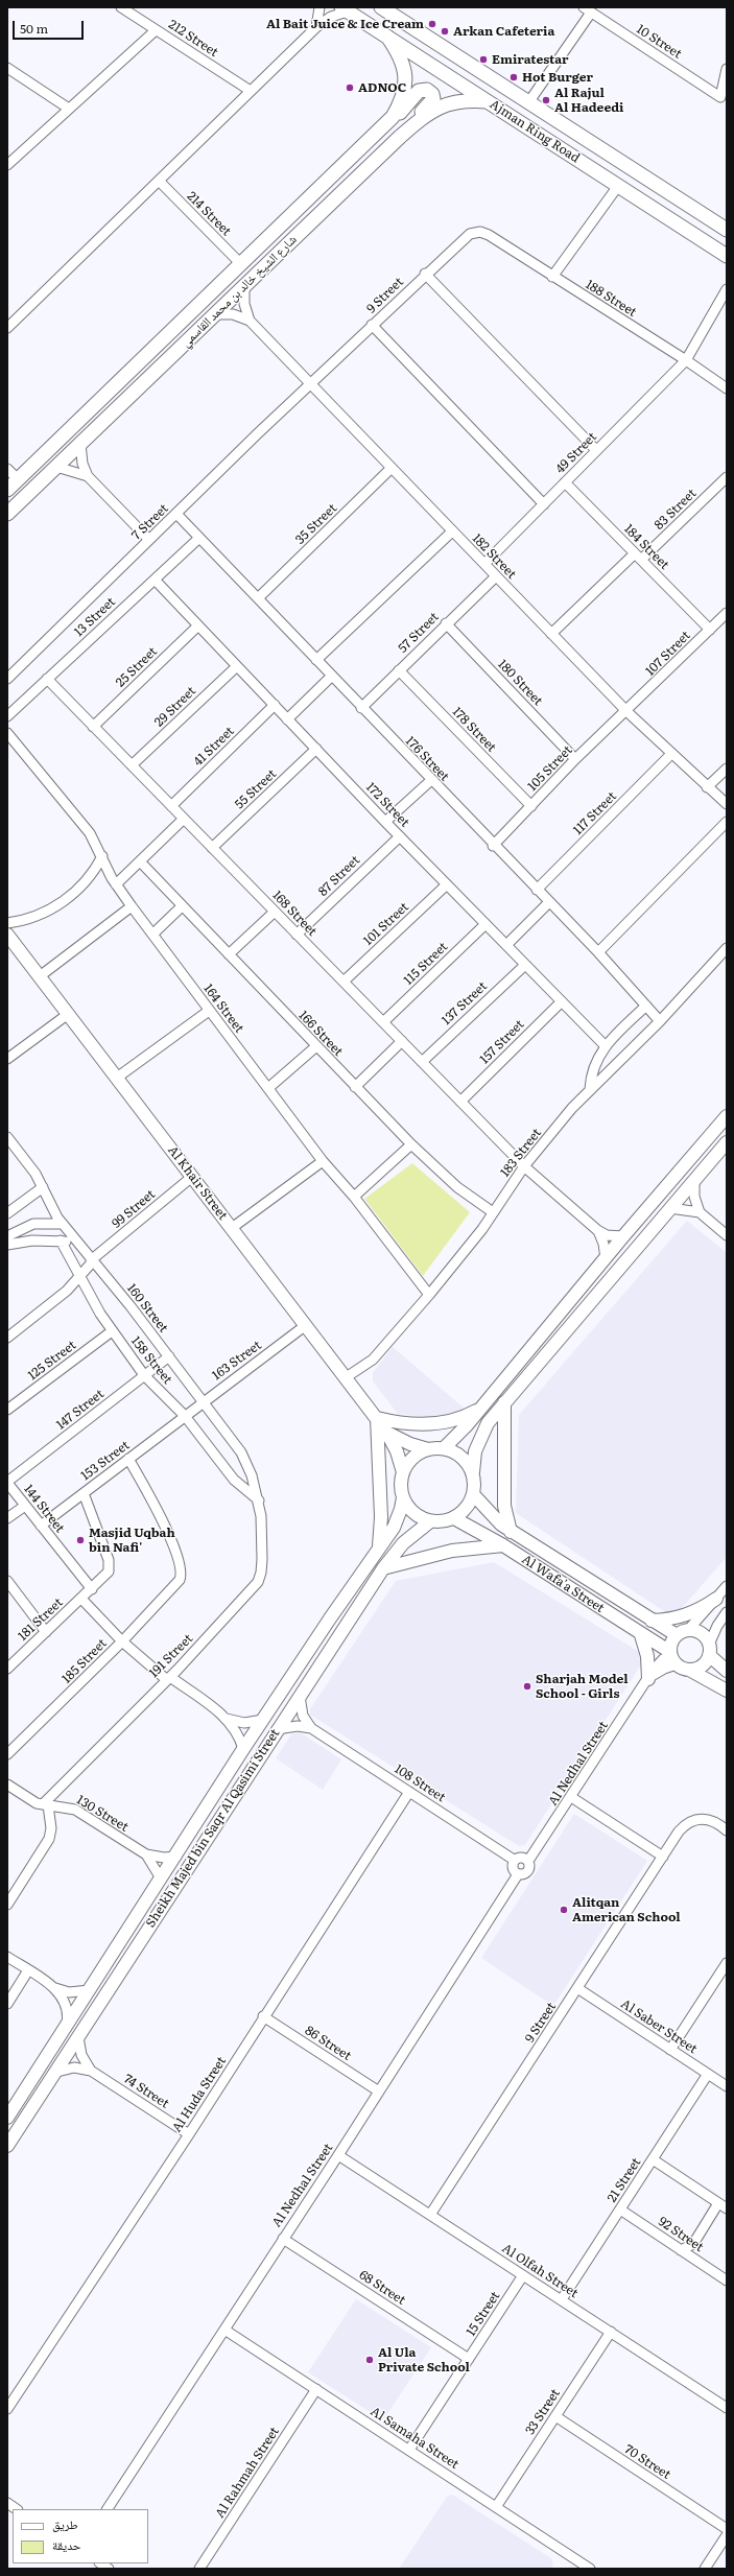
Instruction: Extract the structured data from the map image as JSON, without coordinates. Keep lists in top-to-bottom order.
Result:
{
  "streets": {
    "main road": ["Ajman Ring Road", "شارع الشيخ خالد بن محمد القاسمي"],
    "street": [
      "212 Street",
      "10 Street",
      "214 Street",
      "9 Street",
      "188 Street",
      "49 Street",
      "83 Street",
      "7 Street",
      "35 Street",
      "184 Street",
      "182 Street",
      "13 Street",
      "57 Street",
      "107 Street",
      "25 Street",
      "180 Street",
      "29 Street",
      "178 Street",
      "41 Street",
      "176 Street",
      "105 Street",
      "55 Street",
      "172 Street",
      "117 Street",
      "87 Street",
      "168 Street",
      "101 Street",
      "115 Street",
      "137 Street",
      "164 Street",
      "166 Street",
      "157 Street",
      "183 Street",
      "Al Khair Street",
      "99 Street",
      "160 Street",
      "125 Street",
      "158 Street",
      "163 Street",
      "147 Street",
      "153 Street",
      "144 Street",
      "Al Wafa'a Street",
      "181 Street",
      "191 Street",
      "185 Street",
      "Al Nedhal Street",
      "108 Street",
      "130 Street",
      "Sheikh Majed bin Saqr Al Qasimi Street",
      "Al Saber Street",
      "86 Street",
      "74 Street",
      "Al Huda Street",
      "21 Street",
      "92 Street",
      "Al Olfah Street",
      "68 Street",
      "15 Street",
      "33 Street",
      "Al Samaha Street",
      "70 Street",
      "Al Rahmah Street"
    ]
  },
  "crossings": [
    ["Ajman Ring Road", "شارع الشيخ خالد بن محمد القاسمي"],
    ["214 Street", "شارع الشيخ خالد بن محمد القاسمي"],
    ["شارع الشيخ خالد بن محمد القاسمي", "182 Street"],
    ["9 Street", "188 Street"],
    ["9 Street", "7 Street"],
    ["9 Street", "182 Street"],
    ["9 Street", "Al Saber Street"],
    ["9 Street", "Al Olfah Street"],
    ["188 Street", "49 Street"],
    ["49 Street", "184 Street"],
    ["49 Street", "182 Street"],
    ["83 Street", "184 Street"],
    ["83 Street", "182 Street"],
    ["7 Street", "182 Street"],
    ["7 Street", "176 Street"],
    ["35 Street", "182 Street"],
    ["35 Street", "176 Street"],
    ["184 Street", "107 Street"],
    ["182 Street", "57 Street"],
    ["182 Street", "107 Street"],
    ["182 Street", "105 Street"],
    ["182 Street", "117 Street"],
    ["13 Street", "176 Street"],
    ["13 Street", "172 Street"],
    ["13 Street", "168 Street"],
    ["57 Street", "180 Street"],
    ["57 Street", "178 Street"],
    ["57 Street", "176 Street"],
    ["107 Street", "105 Street"],
    ["25 Street", "172 Street"],
    ["25 Street", "168 Street"],
    ["180 Street", "105 Street"],
    ["29 Street", "172 Street"],
    ["29 Street", "168 Street"],
    ["178 Street", "105 Street"],
    ["41 Street", "172 Street"],
    ["41 Street", "168 Street"],
    ["176 Street", "105 Street"],
    ["176 Street", "117 Street"],
    ["176 Street", "183 Street"],
    ["55 Street", "172 Street"],
    ["55 Street", "168 Street"],
    ["172 Street", "87 Street"],
    ["172 Street", "101 Street"],
    ["172 Street", "115 Street"],
    ["172 Street", "137 Street"],
    ["172 Street", "157 Street"],
    ["87 Street", "168 Street"],
    ["168 Street", "101 Street"],
    ["168 Street", "115 Street"],
    ["168 Street", "137 Street"],
    ["168 Street", "157 Street"],
    ["168 Street", "183 Street"],
    ["164 Street", "183 Street"],
    ["166 Street", "183 Street"],
    ["183 Street", "Al Khair Street"],
    ["Al Khair Street", "99 Street"],
    ["Al Khair Street", "163 Street"],
    ["Al Khair Street", "Al Wafa'a Street"],
    ["Al Khair Street", "Sheikh Majed bin Saqr Al Qasimi Street"],
    ["99 Street", "160 Street"],
    ["99 Street", "158 Street"],
    ["160 Street", "158 Street"],
    ["160 Street", "163 Street"],
    ["160 Street", "147 Street"],
    ["160 Street", "191 Street"],
    ["125 Street", "158 Street"],
    ["158 Street", "163 Street"],
    ["158 Street", "147 Street"],
    ["158 Street", "153 Street"],
    ["158 Street", "191 Street"],
    ["163 Street", "153 Street"],
    ["147 Street", "144 Street"],
    ["153 Street", "144 Street"],
    ["153 Street", "181 Street"],
    ["153 Street", "185 Street"],
    ["144 Street", "181 Street"],
    ["Al Wafa'a Street", "Al Nedhal Street"],
    ["Al Wafa'a Street", "Sheikh Majed bin Saqr Al Qasimi Street"],
    ["191 Street", "130 Street"],
    ["Al Nedhal Street", "108 Street"],
    ["Al Nedhal Street", "86 Street"],
    ["Al Nedhal Street", "Al Olfah Street"],
    ["Al Nedhal Street", "68 Street"],
    ["Al Nedhal Street", "Al Samaha Street"],
    ["108 Street", "Sheikh Majed bin Saqr Al Qasimi Street"],
    ["108 Street", "Al Huda Street"],
    ["130 Street", "Sheikh Majed bin Saqr Al Qasimi Street"],
    ["Sheikh Majed bin Saqr Al Qasimi Street", "74 Street"],
    ["Al Saber Street", "21 Street"],
    ["86 Street", "Al Huda Street"],
    ["74 Street", "Al Huda Street"],
    ["21 Street", "92 Street"],
    ["21 Street", "Al Olfah Street"],
    ["Al Olfah Street", "15 Street"],
    ["Al Olfah Street", "33 Street"],
    ["68 Street", "15 Street"],
    ["15 Street", "Al Samaha Street"],
    ["33 Street", "Al Samaha Street"],
    ["33 Street", "70 Street"],
    ["Al Samaha Street", "Al Rahmah Street"]
  ],
  "places": [
    "Al Bait Juice & Ice Cream",
    "Arkan Cafeteria",
    "Emiratestar",
    "Hot Burger",
    "ADNOC",
    "Al Rajul Al Hadeedi",
    "Masjid Uqbah bin Nafi'",
    "Sharjah Model School - Girls",
    "Alitqan American School",
    "Al Ula Private School"
  ],
  "legend": ["طريق", "حديقة"],
  "scale_bar": "50 m"
}
